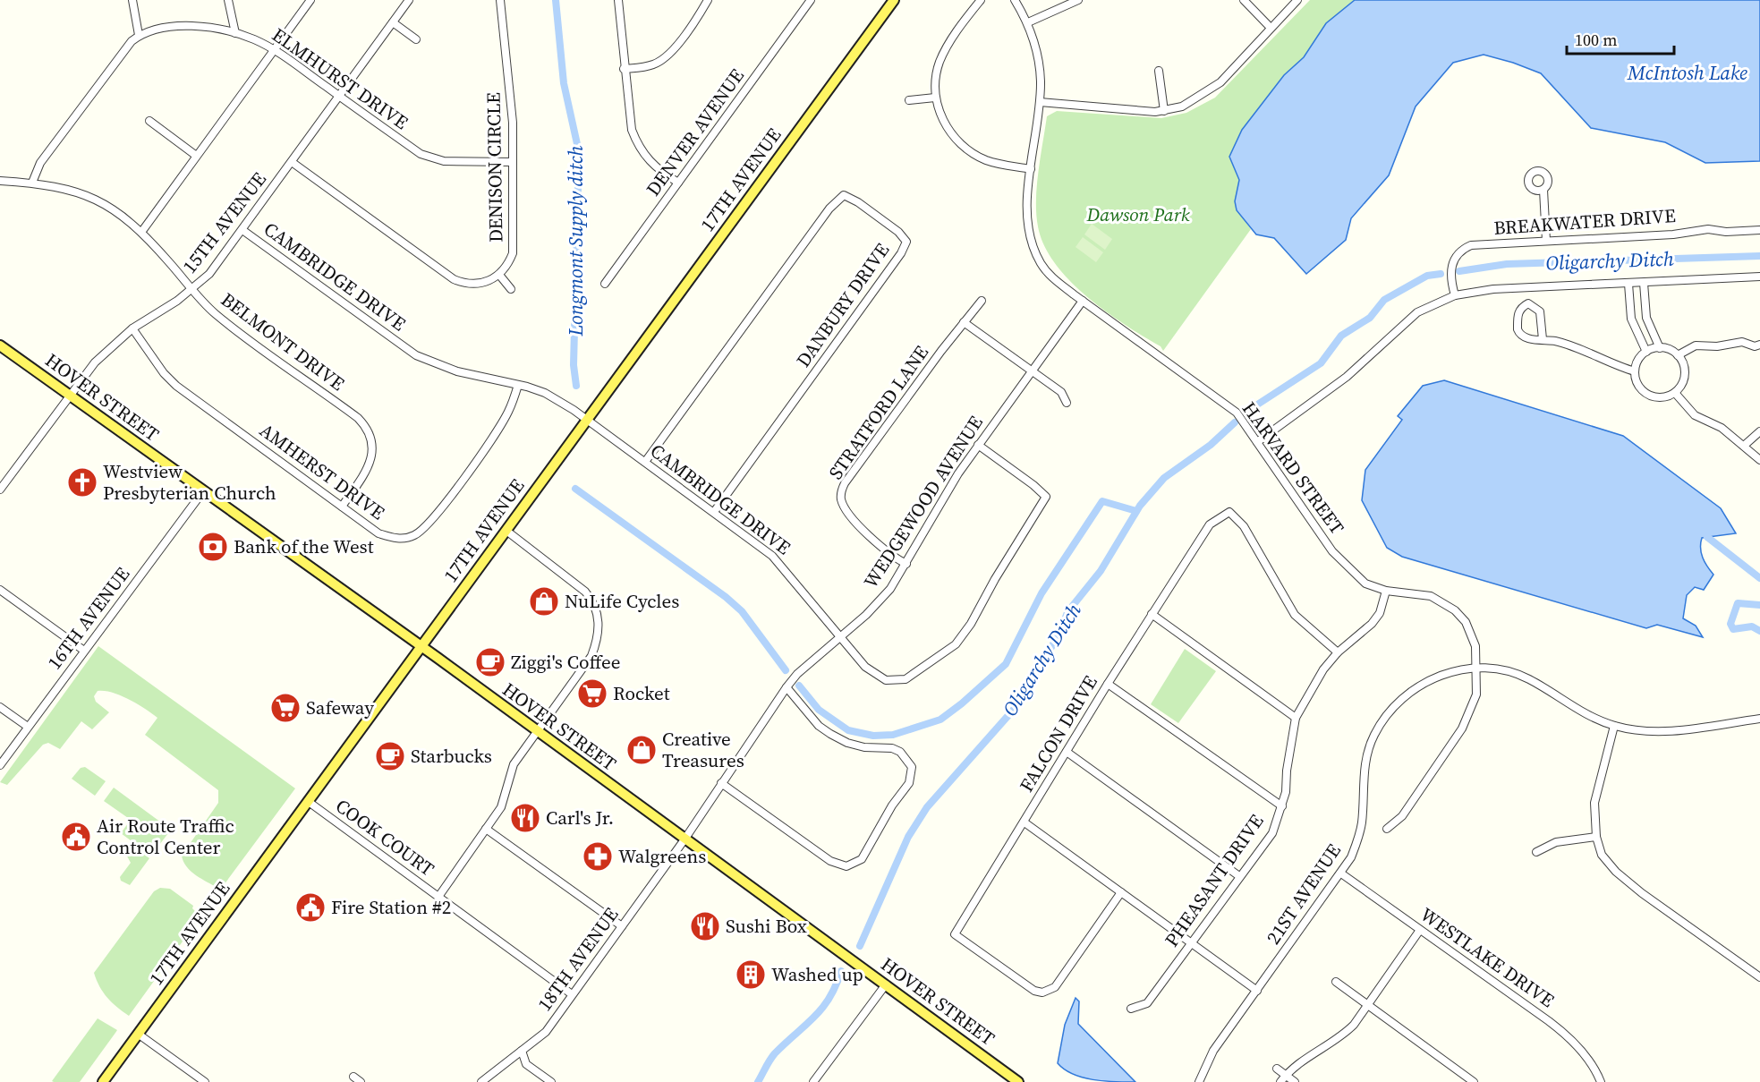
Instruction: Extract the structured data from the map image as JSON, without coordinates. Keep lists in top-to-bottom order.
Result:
{
  "streets": {
    "main road": ["17TH AVENUE", "HOVER STREET"],
    "street": [
      "ELMHURST DRIVE",
      "DENVER AVENUE",
      "DENISON CIRCLE",
      "BREAKWATER DRIVE",
      "15TH AVENUE",
      "CAMBRIDGE DRIVE",
      "DANBURY DRIVE",
      "BELMONT DRIVE",
      "STRATFORD LANE",
      "HARVARD STREET",
      "AMHERST DRIVE",
      "WEDGEWOOD AVENUE",
      "16TH AVENUE",
      "FALCON DRIVE",
      "COOK COURT",
      "PHEASANT DRIVE",
      "21ST AVENUE",
      "WESTLAKE DRIVE",
      "18TH AVENUE"
    ]
  },
  "crossings": [
    ["ELMHURST DRIVE", "DENISON CIRCLE"],
    ["ELMHURST DRIVE", "15TH AVENUE"],
    ["17TH AVENUE", "CAMBRIDGE DRIVE"],
    ["17TH AVENUE", "HOVER STREET"],
    ["17TH AVENUE", "COOK COURT"],
    ["15TH AVENUE", "CAMBRIDGE DRIVE"],
    ["15TH AVENUE", "BELMONT DRIVE"],
    ["15TH AVENUE", "HOVER STREET"],
    ["15TH AVENUE", "AMHERST DRIVE"],
    ["CAMBRIDGE DRIVE", "DANBURY DRIVE"],
    ["CAMBRIDGE DRIVE", "AMHERST DRIVE"],
    ["CAMBRIDGE DRIVE", "WEDGEWOOD AVENUE"],
    ["BELMONT DRIVE", "AMHERST DRIVE"],
    ["HOVER STREET", "WEDGEWOOD AVENUE"],
    ["HOVER STREET", "16TH AVENUE"],
    ["HOVER STREET", "18TH AVENUE"],
    ["STRATFORD LANE", "WEDGEWOOD AVENUE"],
    ["HARVARD STREET", "WEDGEWOOD AVENUE"],
    ["HARVARD STREET", "PHEASANT DRIVE"],
    ["HARVARD STREET", "21ST AVENUE"],
    ["WEDGEWOOD AVENUE", "18TH AVENUE"],
    ["FALCON DRIVE", "PHEASANT DRIVE"],
    ["COOK COURT", "18TH AVENUE"],
    ["21ST AVENUE", "WESTLAKE DRIVE"]
  ],
  "water": ["McIntosh Lake", "Longmont Supply ditch", "Oligarchy Ditch"],
  "parks": ["Dawson Park"],
  "places": {
    "church": ["Westview Presbyterian Church"],
    "bank": ["Bank of the West"],
    "shop": ["NuLife Cycles", "Creative Treasures"],
    "cafe": ["Ziggi's Coffee", "Starbucks"],
    "supermarket": ["Rocket", "Safeway"],
    "restaurant": ["Carl's Jr.", "Sushi Box"],
    "public building": ["Air Route Traffic Control Center", "Fire Station #2"],
    "pharmacy": ["Walgreens"],
    "building": ["Washed up"]
  },
  "scale_bar": "100 m"
}
